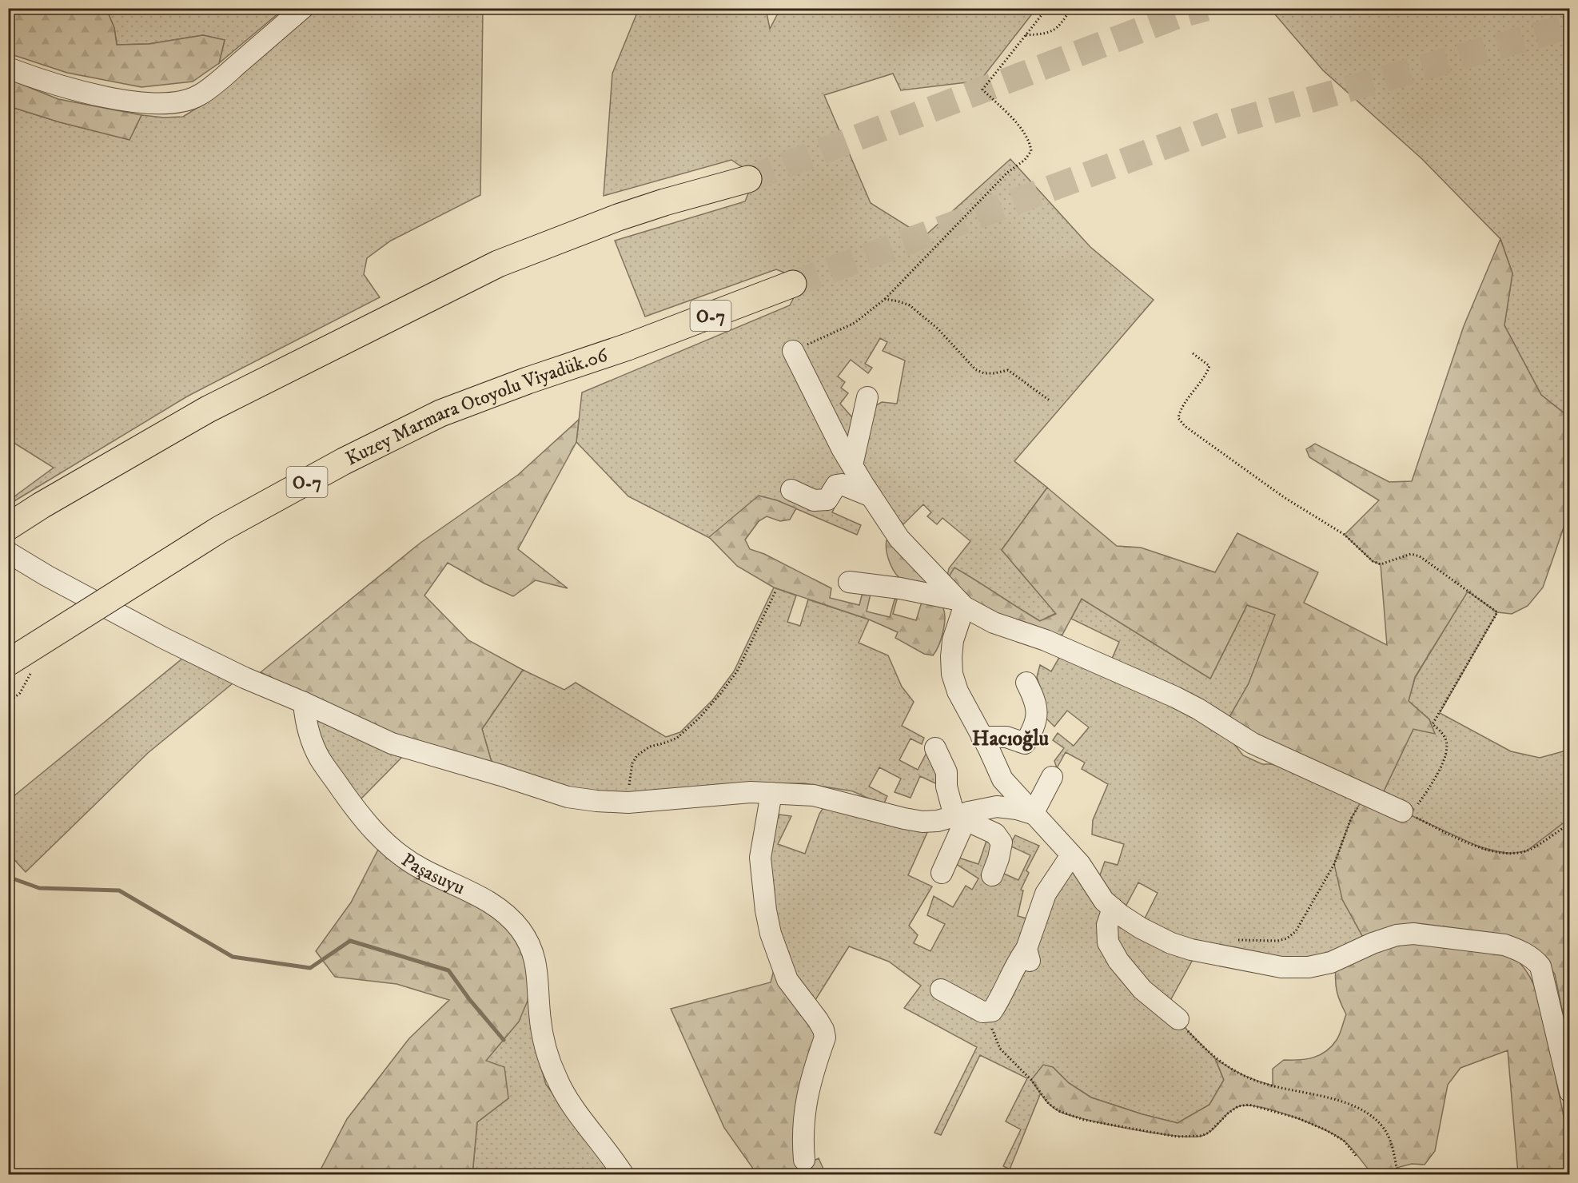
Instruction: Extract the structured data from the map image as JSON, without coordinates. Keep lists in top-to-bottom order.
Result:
{
  "streets": {
    "highway": ["O-7", "Kuzey Marmara Otoyolu Viyadük.06"],
    "street": ["Paşasuyu"]
  },
  "districts": ["Hacıoğlu"]
}
